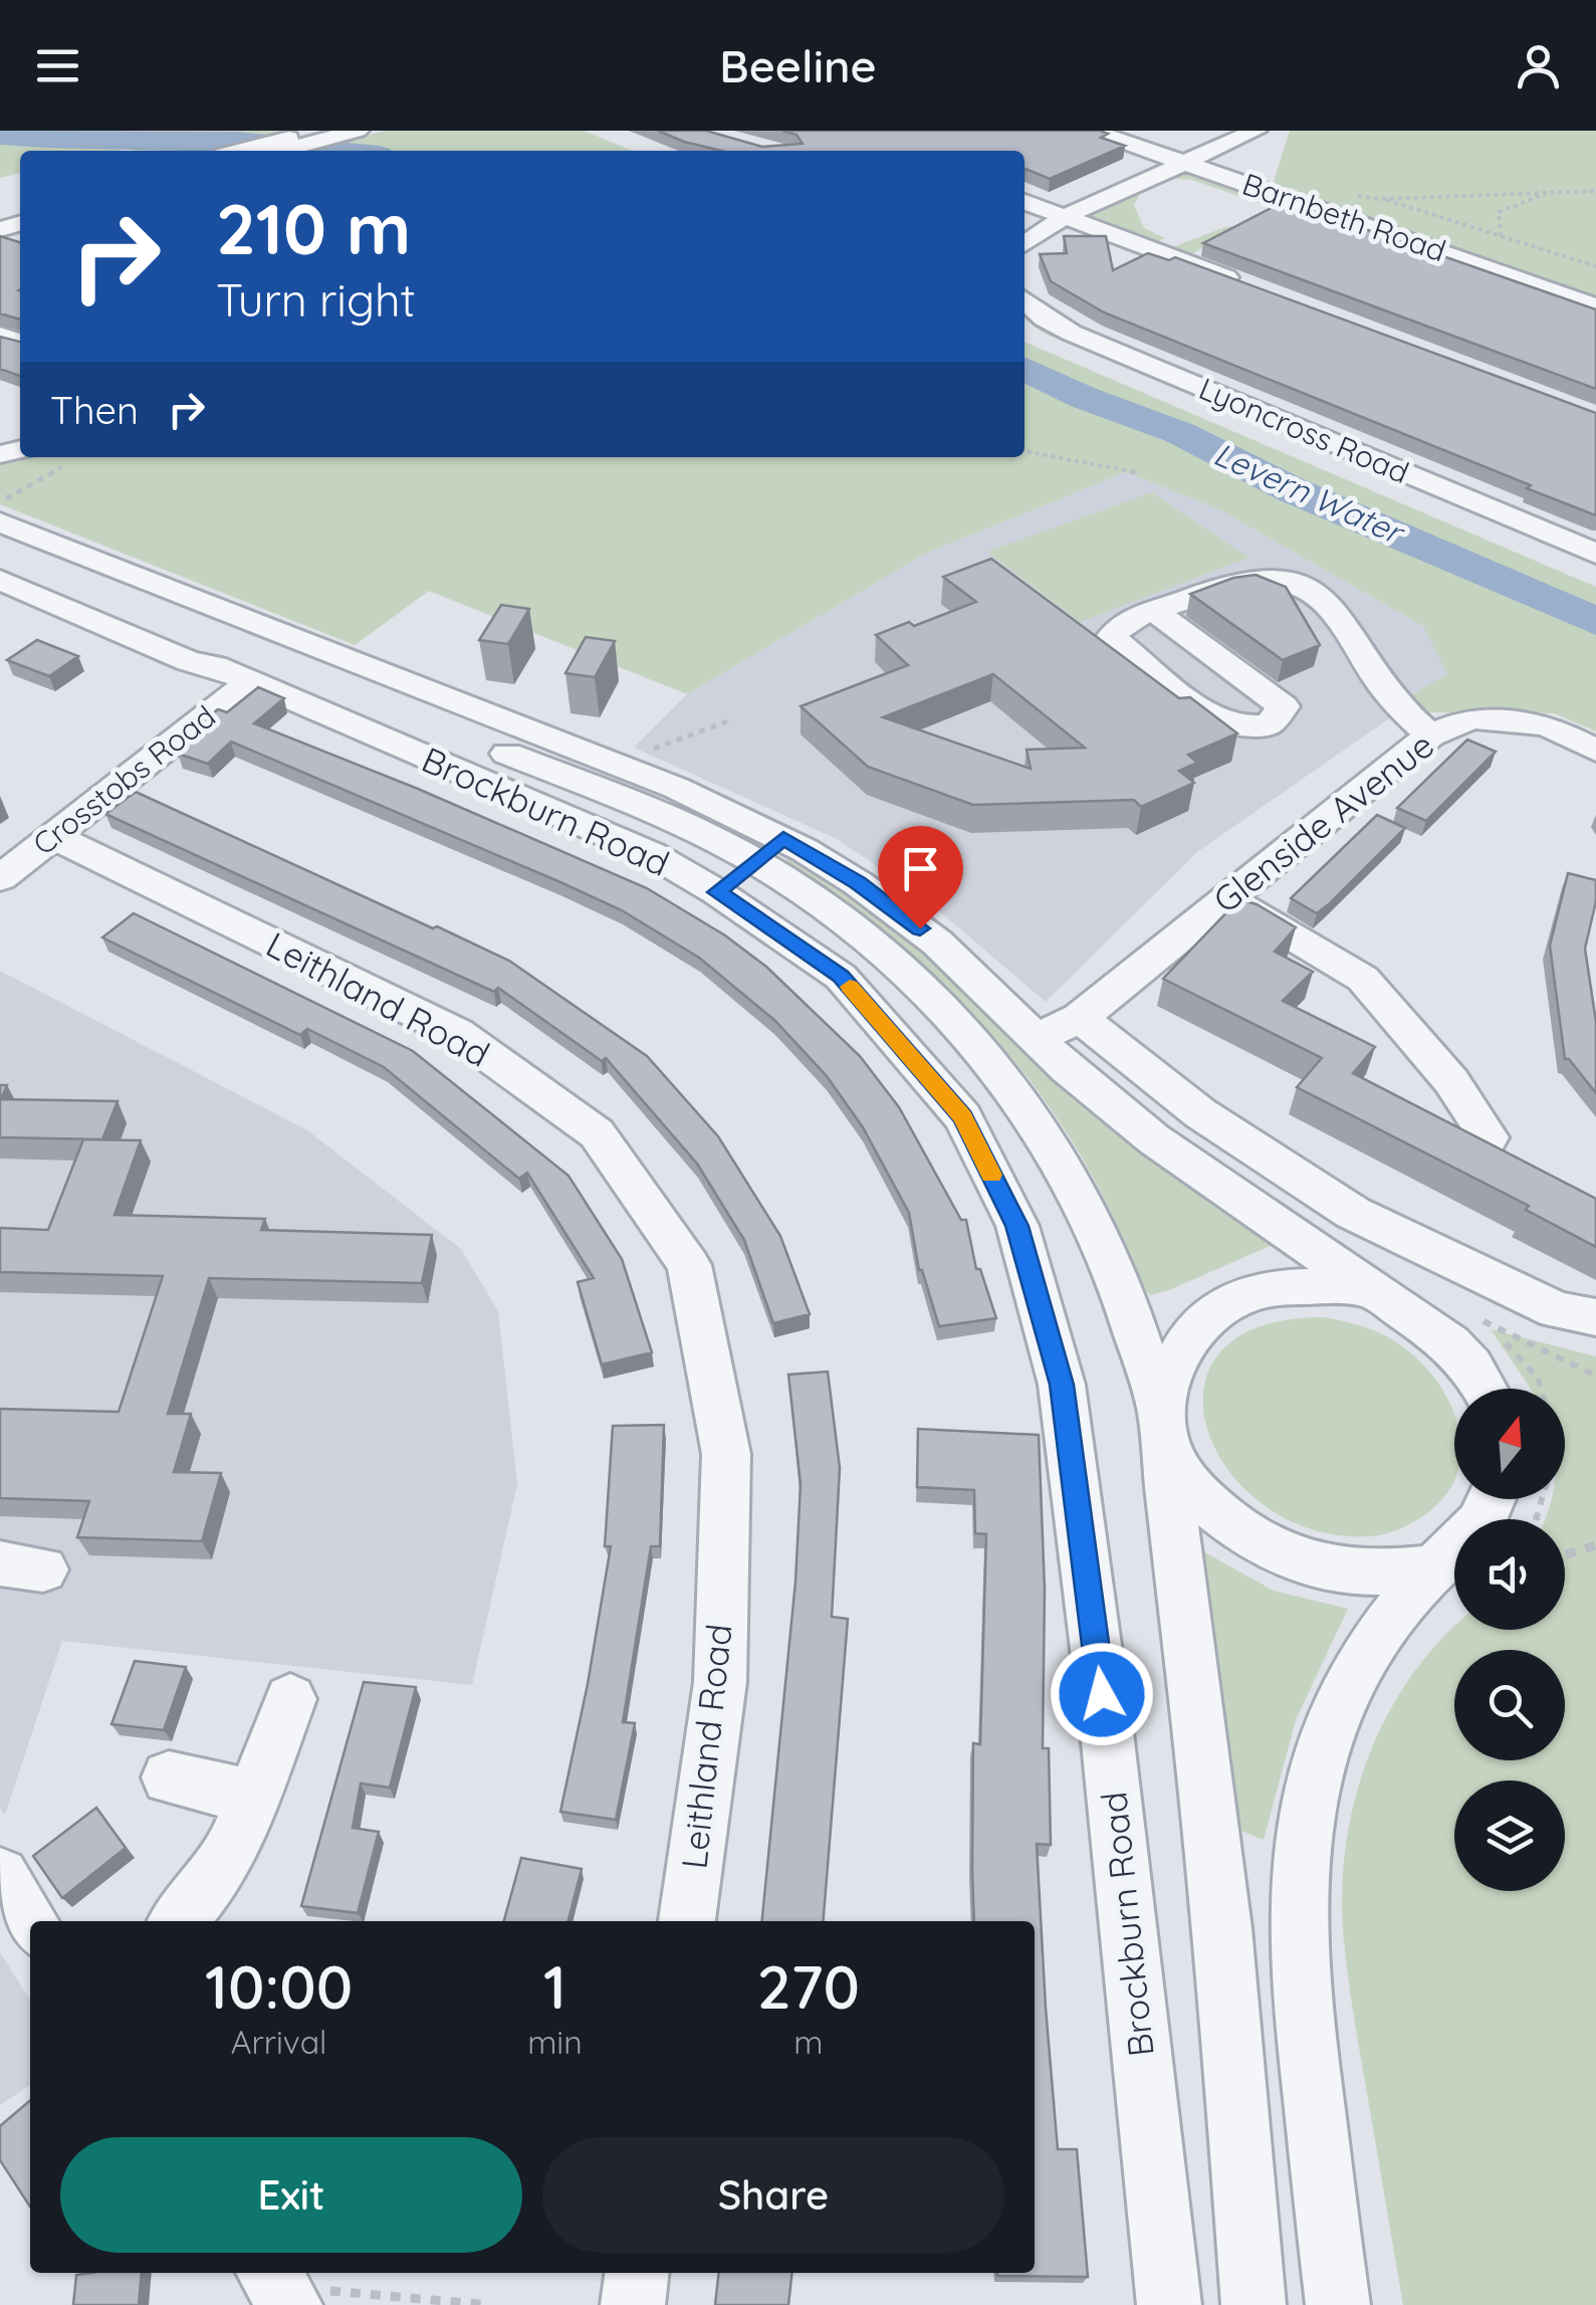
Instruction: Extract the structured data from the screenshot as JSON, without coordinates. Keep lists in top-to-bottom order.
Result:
{
  "streets": {
    "street": [
      "Barnbeth Road",
      "Lyoncross Road",
      "Crosstobs Road",
      "Brockburn Road",
      "Glenside Avenue",
      "Leithland Road"
    ]
  },
  "crossings": [
    ["Crosstobs Road", "Brockburn Road"],
    ["Crosstobs Road", "Leithland Road"],
    ["Brockburn Road", "Glenside Avenue"]
  ],
  "water": ["Levern Water"],
  "north": "top",
  "page": {
    "header": "Beeline",
    "turn": ["210 m", "Turn right"],
    "then": "Then",
    "eta": [
      "10:00",
      "Arrival",
      "1",
      "min",
      "270",
      "m"
    ],
    "buttons": ["Exit", "Share"]
  }
}
